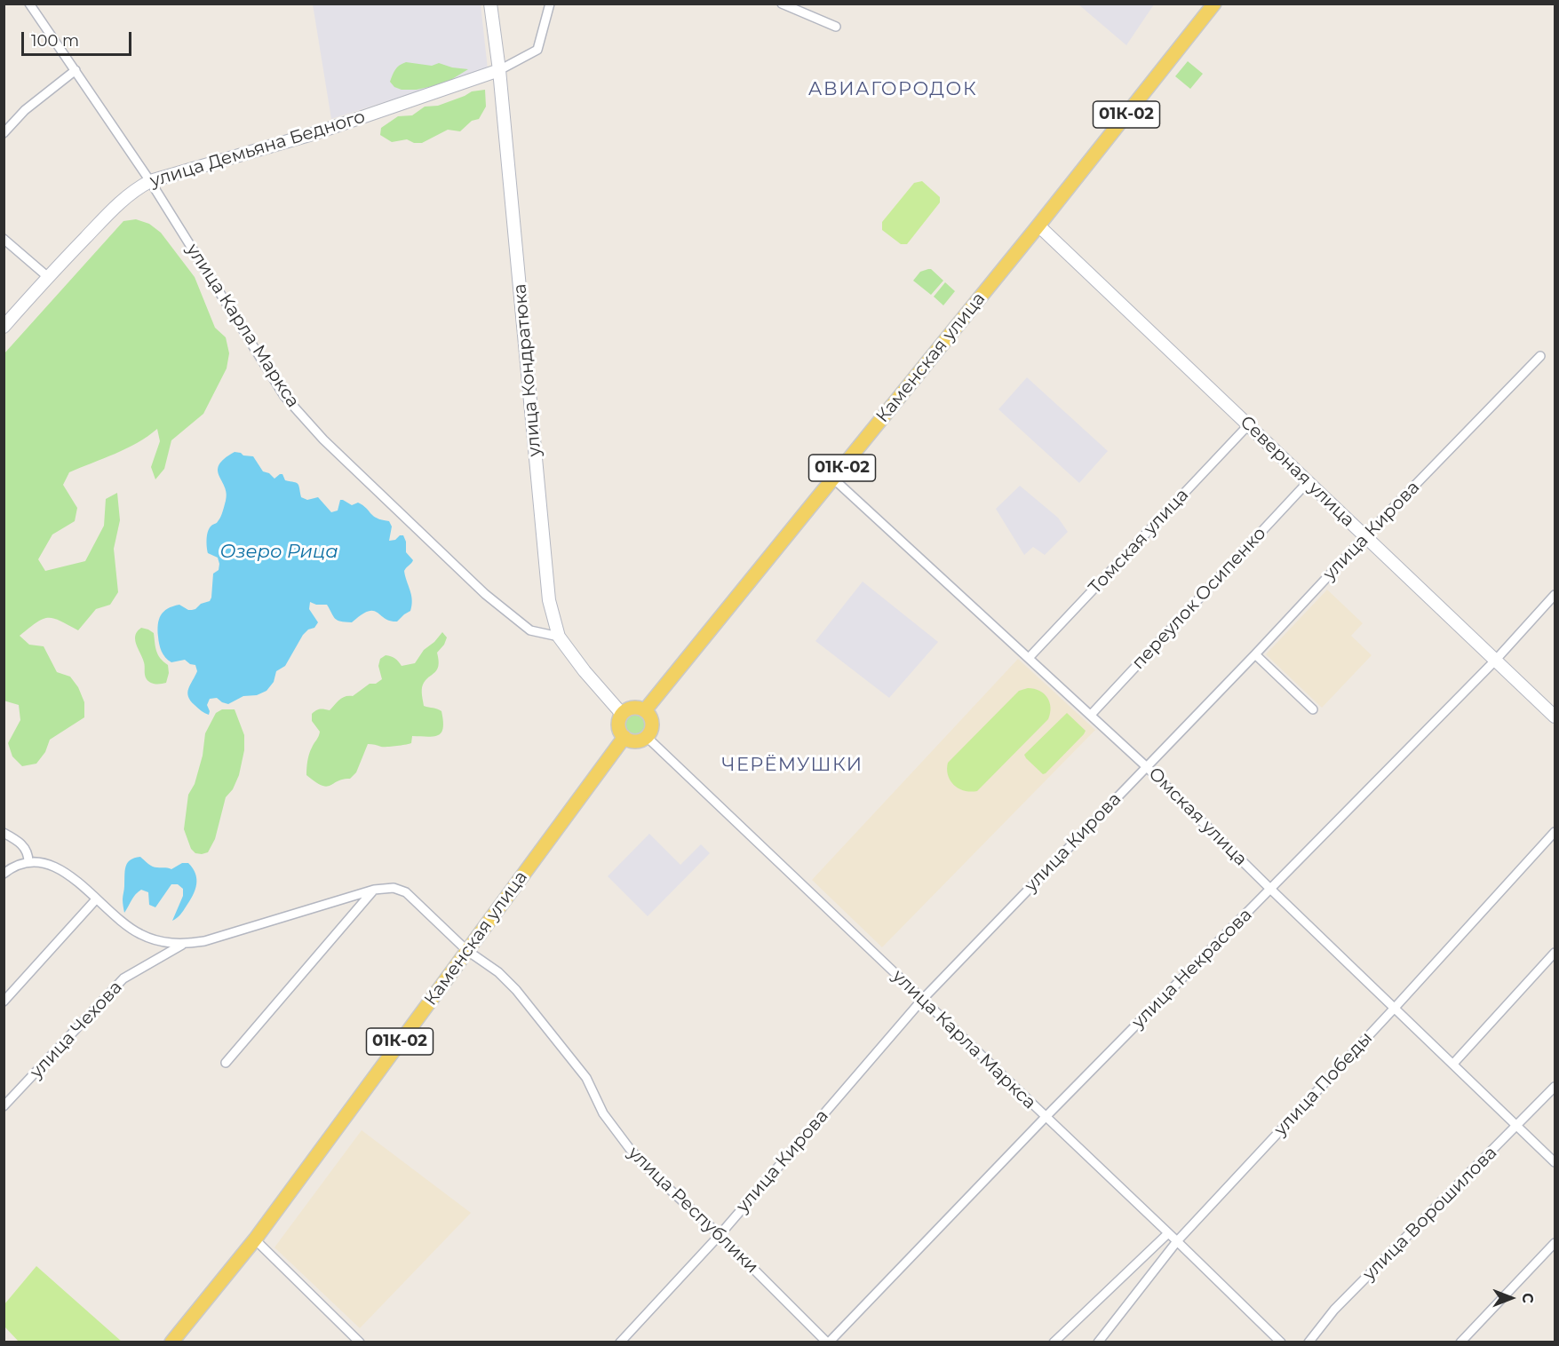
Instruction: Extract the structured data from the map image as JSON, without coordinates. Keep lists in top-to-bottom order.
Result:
{
  "streets": {
    "main road": ["01К-02", "Каменская улица"],
    "street": [
      "улица Демьяна Бедного",
      "улица Карла Маркса",
      "улица Кондратюка",
      "Северная улица",
      "улица Кирова",
      "Томская улица",
      "переулок Осипенко",
      "Омская улица",
      "улица Некрасова",
      "улица Чехова",
      "улица Победы",
      "улица Республики",
      "улица Ворошилова"
    ]
  },
  "crossings": [
    ["улица Демьяна Бедного", "улица Карла Маркса"],
    ["улица Демьяна Бедного", "улица Кондратюка"],
    ["улица Карла Маркса", "Каменская улица"],
    ["улица Карла Маркса", "улица Кондратюка"],
    ["улица Карла Маркса", "улица Кирова"],
    ["улица Карла Маркса", "улица Некрасова"],
    ["улица Карла Маркса", "улица Победы"],
    ["Каменская улица", "улица Кондратюка"],
    ["Каменская улица", "Северная улица"],
    ["Каменская улица", "Омская улица"],
    ["Каменская улица", "улица Республики"],
    ["Северная улица", "улица Кирова"],
    ["Северная улица", "Томская улица"],
    ["Северная улица", "переулок Осипенко"],
    ["Северная улица", "улица Некрасова"],
    ["улица Кирова", "Омская улица"],
    ["улица Кирова", "улица Республики"],
    ["Томская улица", "Омская улица"],
    ["переулок Осипенко", "Омская улица"],
    ["Омская улица", "улица Некрасова"],
    ["Омская улица", "улица Победы"],
    ["Омская улица", "улица Ворошилова"],
    ["улица Некрасова", "улица Республики"],
    ["улица Чехова", "улица Республики"]
  ],
  "districts": ["АВИАГОРОДОК", "ЧЕРЁМУШКИ"],
  "water": ["Озеро Рица"],
  "scale_bar": "100 m",
  "north": "right"
}
